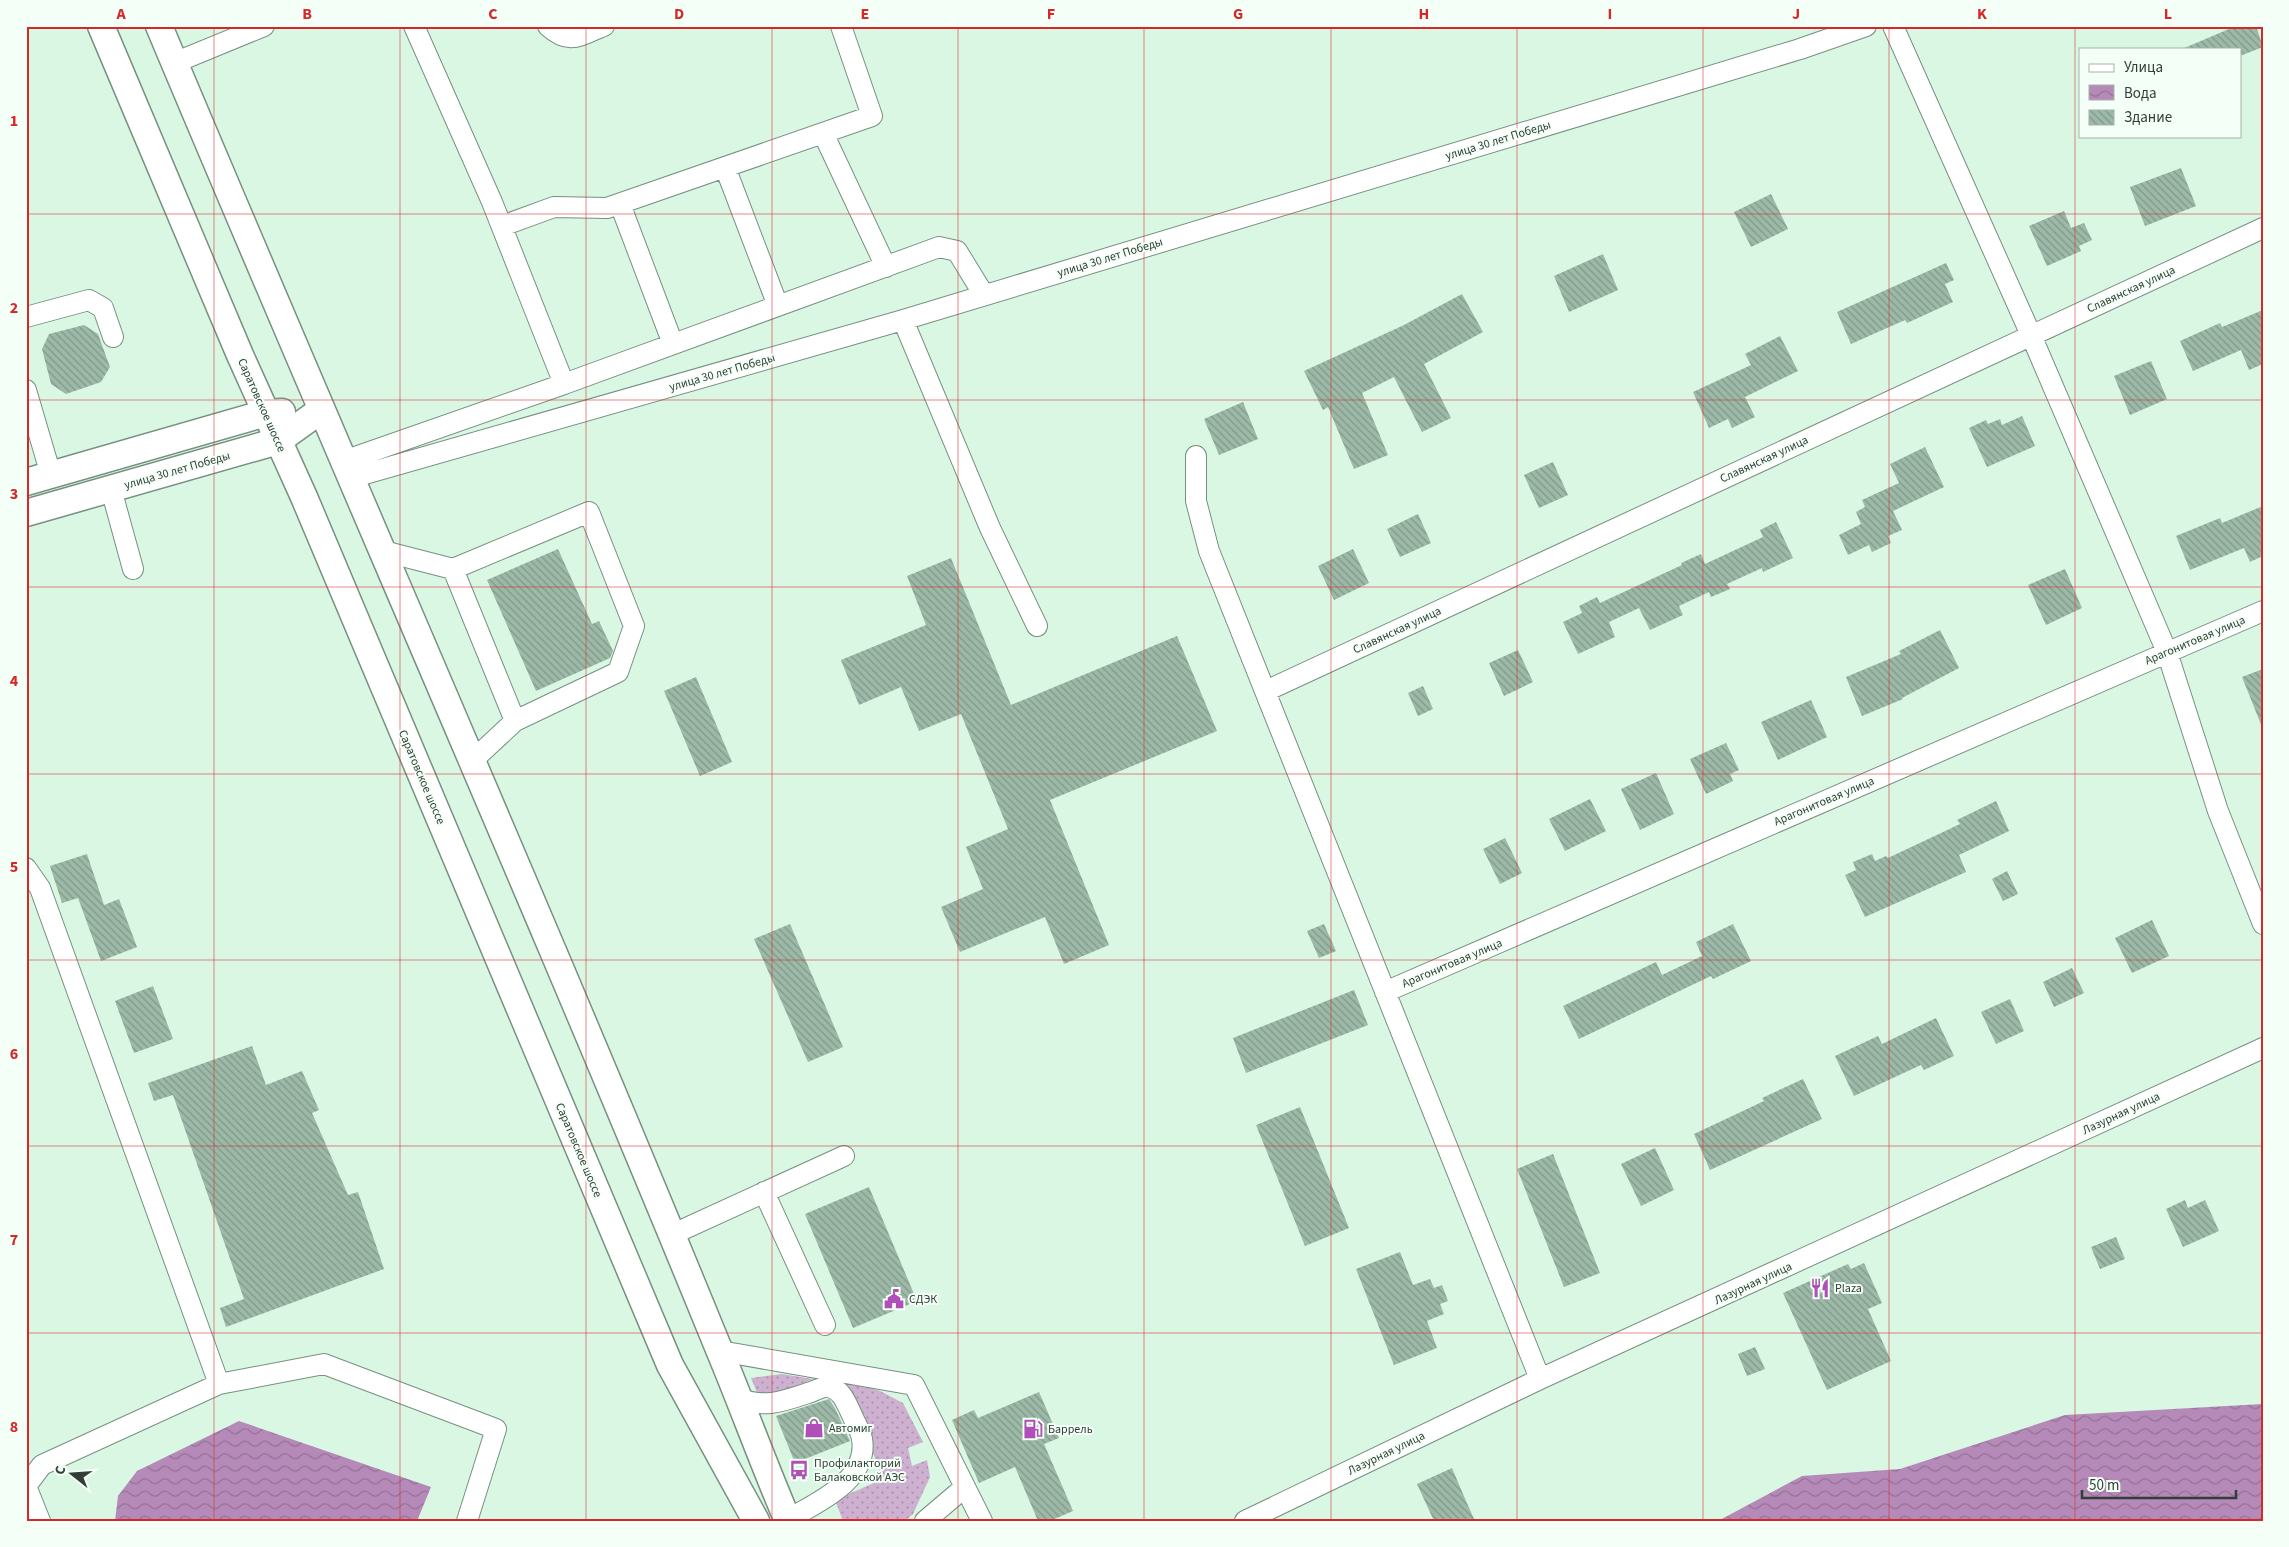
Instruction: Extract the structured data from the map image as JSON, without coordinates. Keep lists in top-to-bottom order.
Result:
{
  "streets": {
    "main road": ["улица 30 лет Победы", "Саратовское шоссе"],
    "street": ["Славянская улица", "Арагонитовая улица", "Лазурная улица"]
  },
  "crossings": [
    ["улица 30 лет Победы", "Саратовское шоссе"]
  ],
  "places": {
    "restaurant": ["Plaza"],
    "public building": ["СДЭК"],
    "shop": ["Автомиг"],
    "fuel station": ["Баррель"],
    "bus stop": ["Профилакторий Балаковской АЭС"]
  },
  "legend": ["Улица", "Вода", "Здание"],
  "scale_bar": "50 m",
  "north": "left",
  "grid": {
    "columns": [
      "A",
      "B",
      "C",
      "D",
      "E",
      "F",
      "G",
      "H",
      "I",
      "J",
      "K",
      "L"
    ],
    "rows": [
      "1",
      "2",
      "3",
      "4",
      "5",
      "6",
      "7",
      "8"
    ]
  }
}
